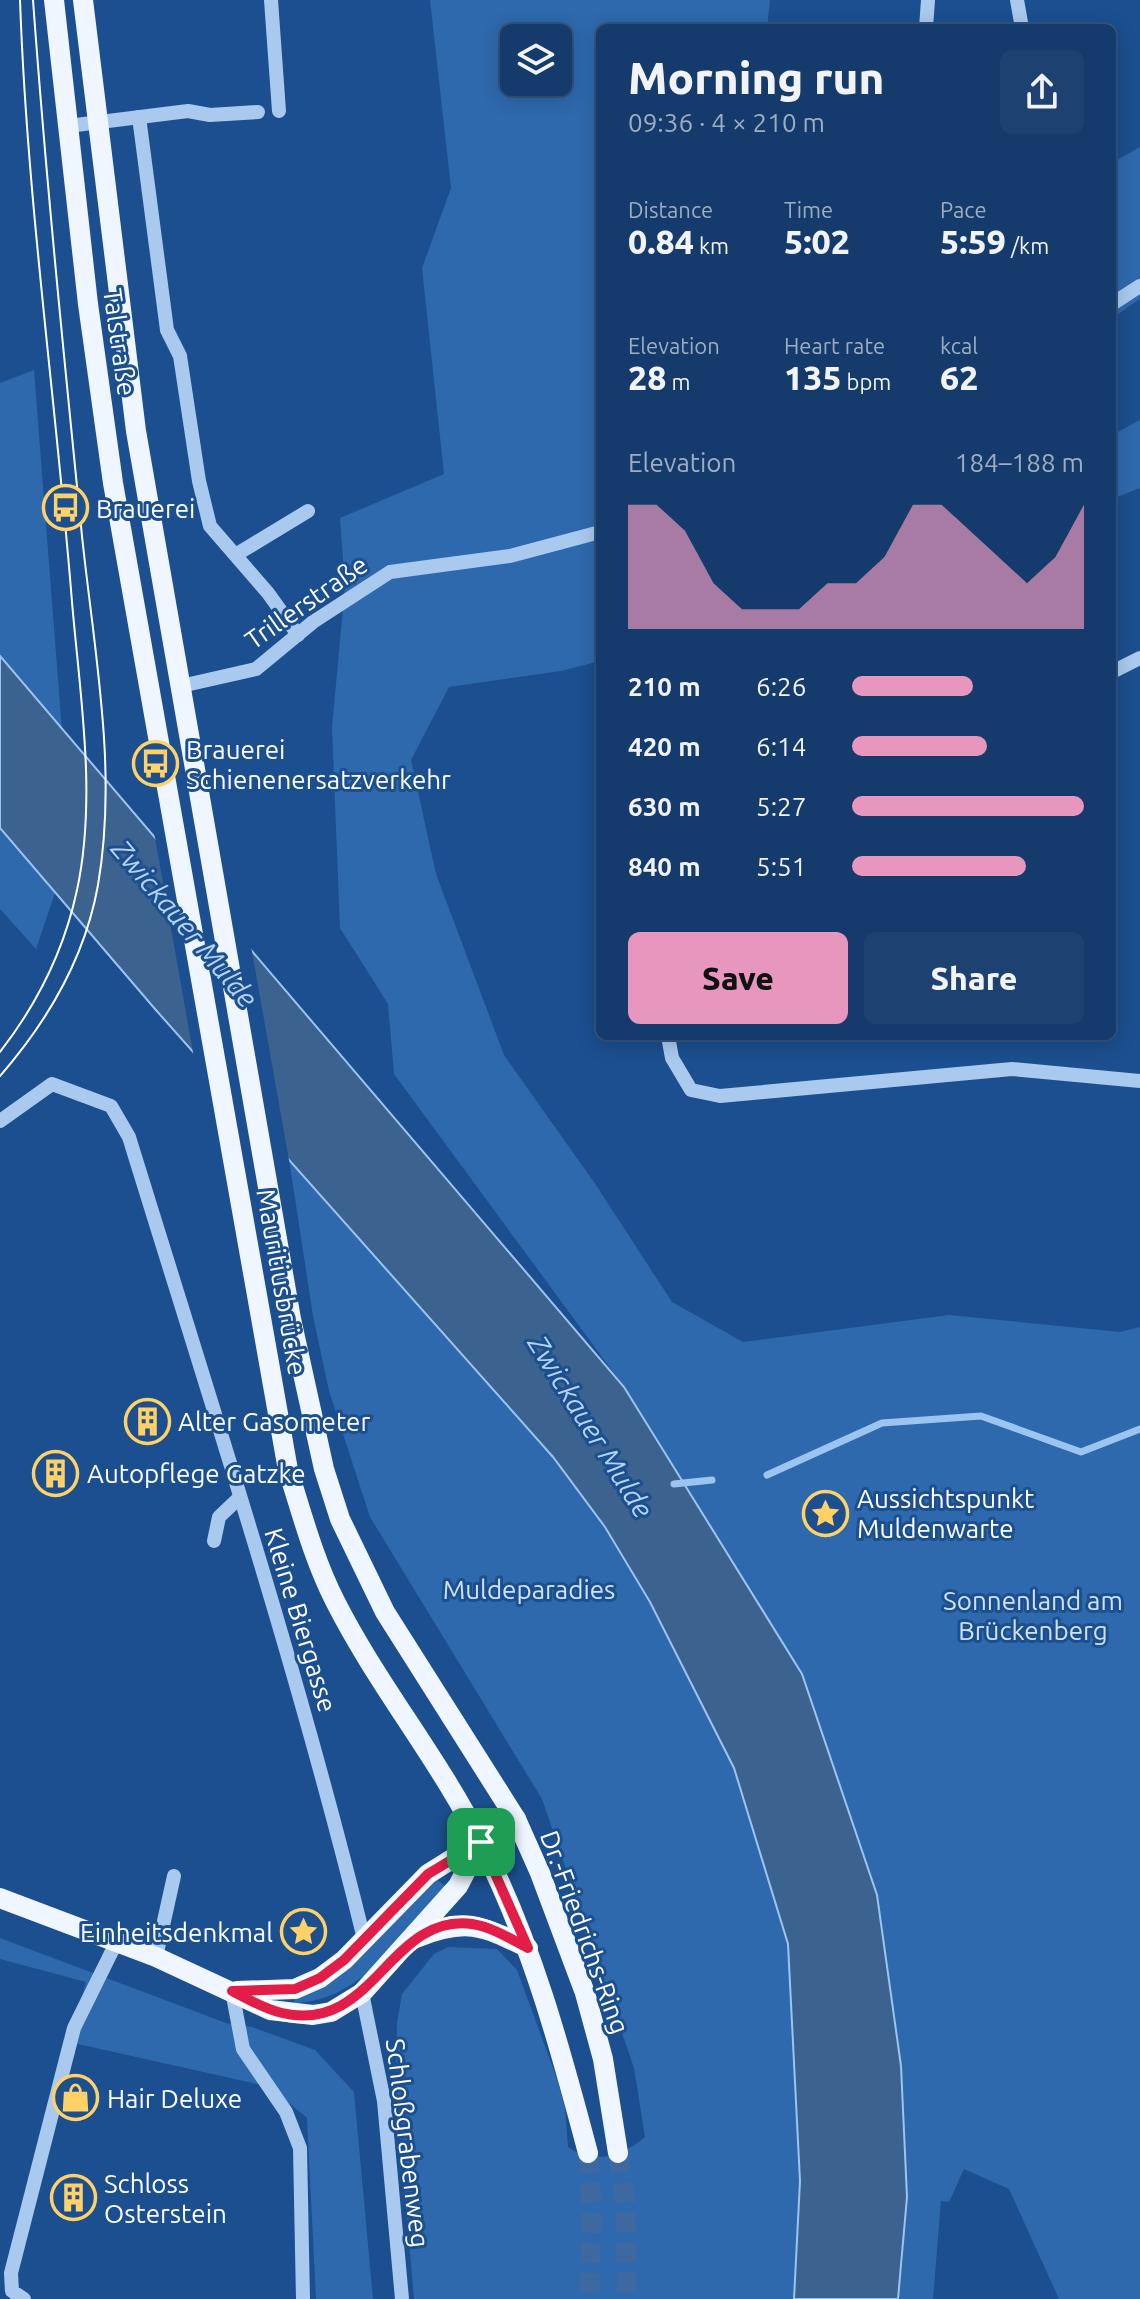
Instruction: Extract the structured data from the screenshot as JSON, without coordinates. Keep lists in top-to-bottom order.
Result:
{
  "streets": {
    "main road": ["Talstraße", "Mauritiusbrücke", "Dr.-Friedrichs-Ring"],
    "street": ["Trillerstraße", "Kleine Biergasse", "Schloßgrabenweg"]
  },
  "crossings": [
    ["Talstraße", "Trillerstraße"],
    ["Talstraße", "Mauritiusbrücke"],
    ["Trillerstraße", "Mauritiusbrücke"],
    ["Mauritiusbrücke", "Dr.-Friedrichs-Ring"],
    ["Kleine Biergasse", "Dr.-Friedrichs-Ring"],
    ["Dr.-Friedrichs-Ring", "Schloßgrabenweg"]
  ],
  "water": ["Zwickauer Mulde"],
  "parks": ["Muldeparadies", "Sonnenland am Brückenberg"],
  "places": {
    "bus stop": ["Brauerei", "Brauerei Schienenersatzverkehr"],
    "building": ["Alter Gasometer", "Autopflege Gatzke", "Schloss Osterstein"],
    "place": ["Aussichtspunkt Muldenwarte", "Einheitsdenkmal"],
    "shop": ["Hair Deluxe"]
  },
  "page": {
    "heading": ["Morning run", "09:36 · 4 × 210 m"],
    "stats": [
      ["Distance", "0.84 km"],
      ["Time", "5:02"],
      ["Pace", "5:59 /km"],
      ["Elevation", "28 m"],
      ["Heart rate", "135 bpm"],
      ["kcal", "62"]
    ],
    "chart": ["Elevation", "184–188 m"],
    "list": [
      {
        "name": "210 m",
        "note": "6:26"
      },
      {
        "name": "420 m",
        "note": "6:14"
      },
      {
        "name": "630 m",
        "note": "5:27"
      },
      {
        "name": "840 m",
        "note": "5:51"
      }
    ],
    "buttons": ["Save", "Share"]
  }
}
